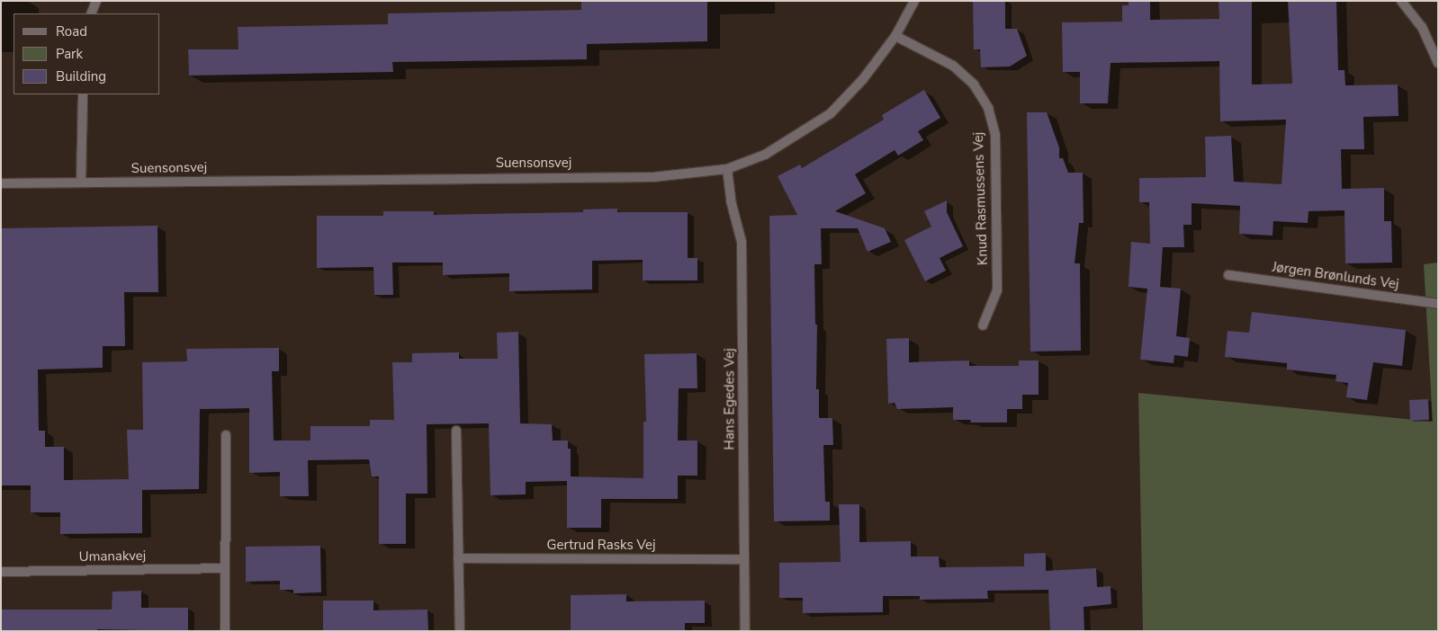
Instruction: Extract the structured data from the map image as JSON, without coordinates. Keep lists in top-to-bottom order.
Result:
{
  "streets": {
    "street": [
      "Suensonsvej",
      "Knud Rasmussens Vej",
      "Jørgen Brønlunds Vej",
      "Hans Egedes Vej",
      "Gertrud Rasks Vej",
      "Umanakvej"
    ]
  },
  "crossings": [
    ["Suensonsvej", "Knud Rasmussens Vej"],
    ["Suensonsvej", "Hans Egedes Vej"],
    ["Hans Egedes Vej", "Gertrud Rasks Vej"]
  ],
  "legend": ["Road", "Park", "Building"]
}
